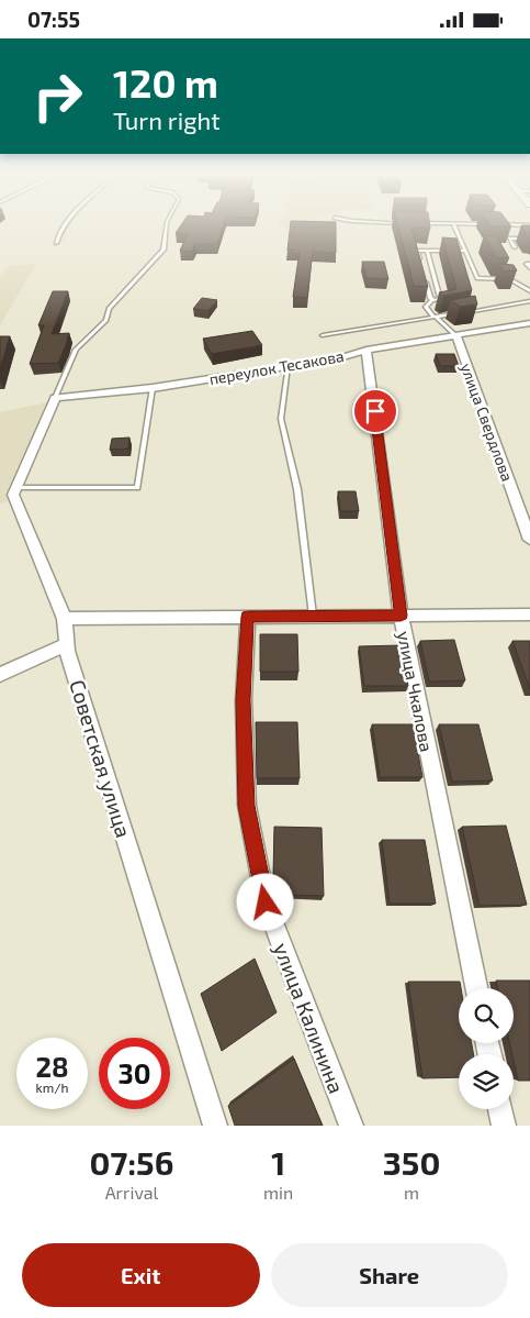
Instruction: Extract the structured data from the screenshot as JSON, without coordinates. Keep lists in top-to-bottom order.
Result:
{
  "streets": {
    "street": [
      "переулок Тесакова",
      "улица Свердлова",
      "улица Чкалова",
      "Советская улица",
      "улица Калинина"
    ]
  },
  "crossings": [
    ["переулок Тесакова", "улица Свердлова"],
    ["переулок Тесакова", "улица Чкалова"]
  ],
  "page": {
    "status": "07:55",
    "turn": ["120 m", "Turn right"],
    "speed": "28 km/h",
    "limit": "30",
    "eta": [
      "07:56",
      "Arrival",
      "1",
      "min",
      "350",
      "m"
    ],
    "buttons": ["Exit", "Share"]
  }
}
